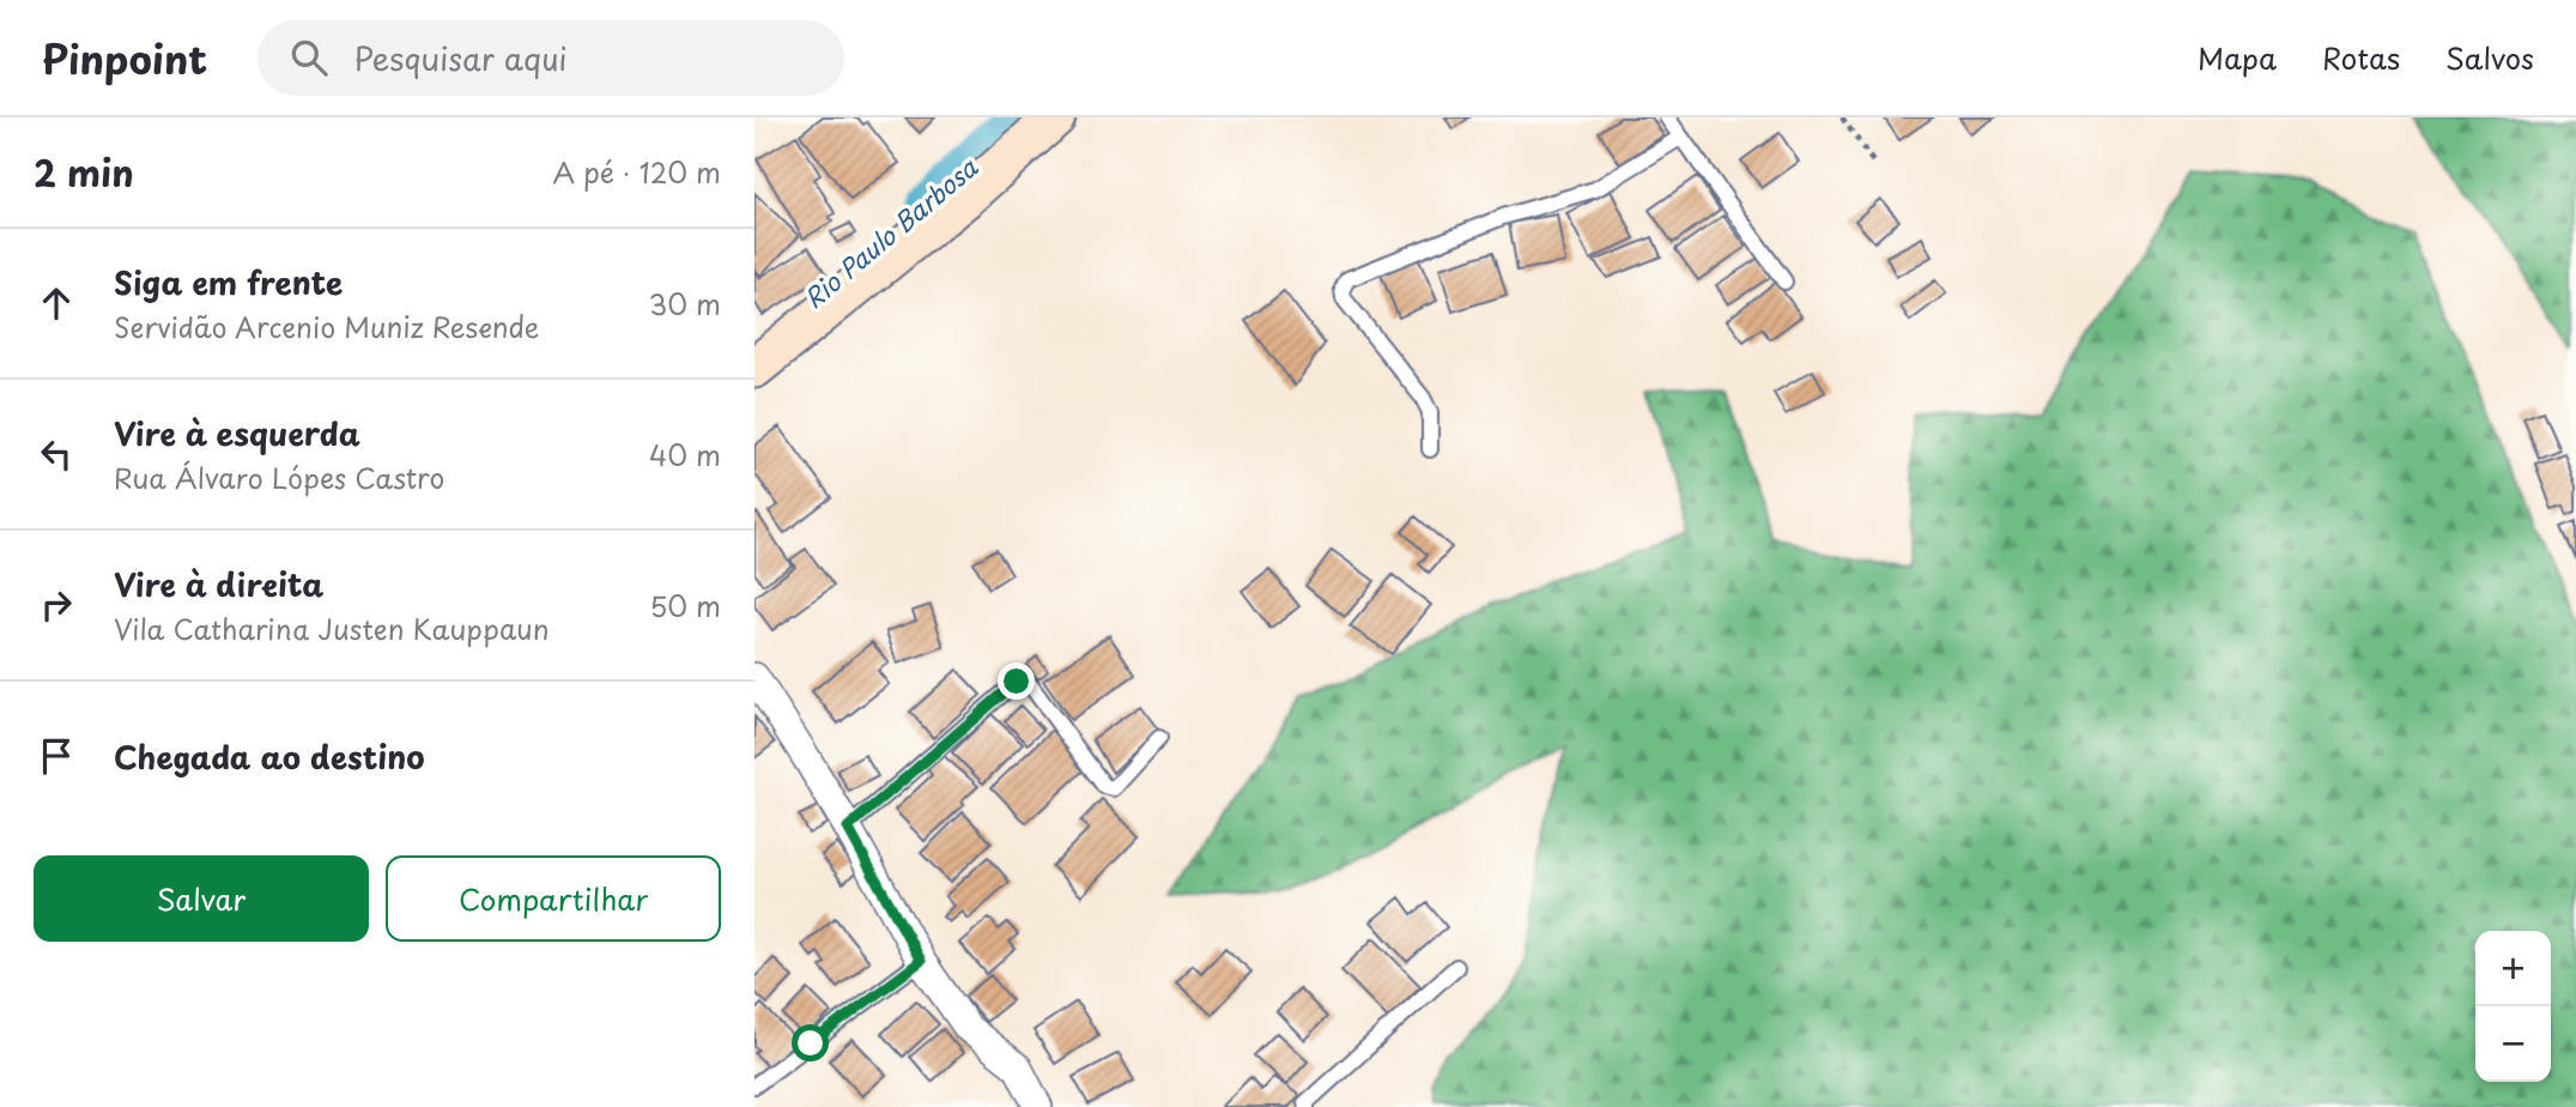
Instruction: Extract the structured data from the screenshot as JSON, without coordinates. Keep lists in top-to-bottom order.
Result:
{
  "water": ["Rio Paulo Barbosa"],
  "page": {
    "header": "Pinpoint",
    "search": "Pesquisar aqui",
    "nav": ["Mapa", "Rotas", "Salvos"],
    "heading": ["2 min", "A pé · 120 m"],
    "list": [
      ["Siga em frente", "Servidão Arcenio Muniz Resende", "30 m"],
      ["Vire à esquerda", "Rua Álvaro Lópes Castro", "40 m"],
      ["Vire à direita", "Vila Catharina Justen Kauppaun", "50 m"],
      "Chegada ao destino"
    ],
    "buttons": ["Salvar", "Compartilhar"],
    "map_buttons": ["+", "−"]
  }
}
